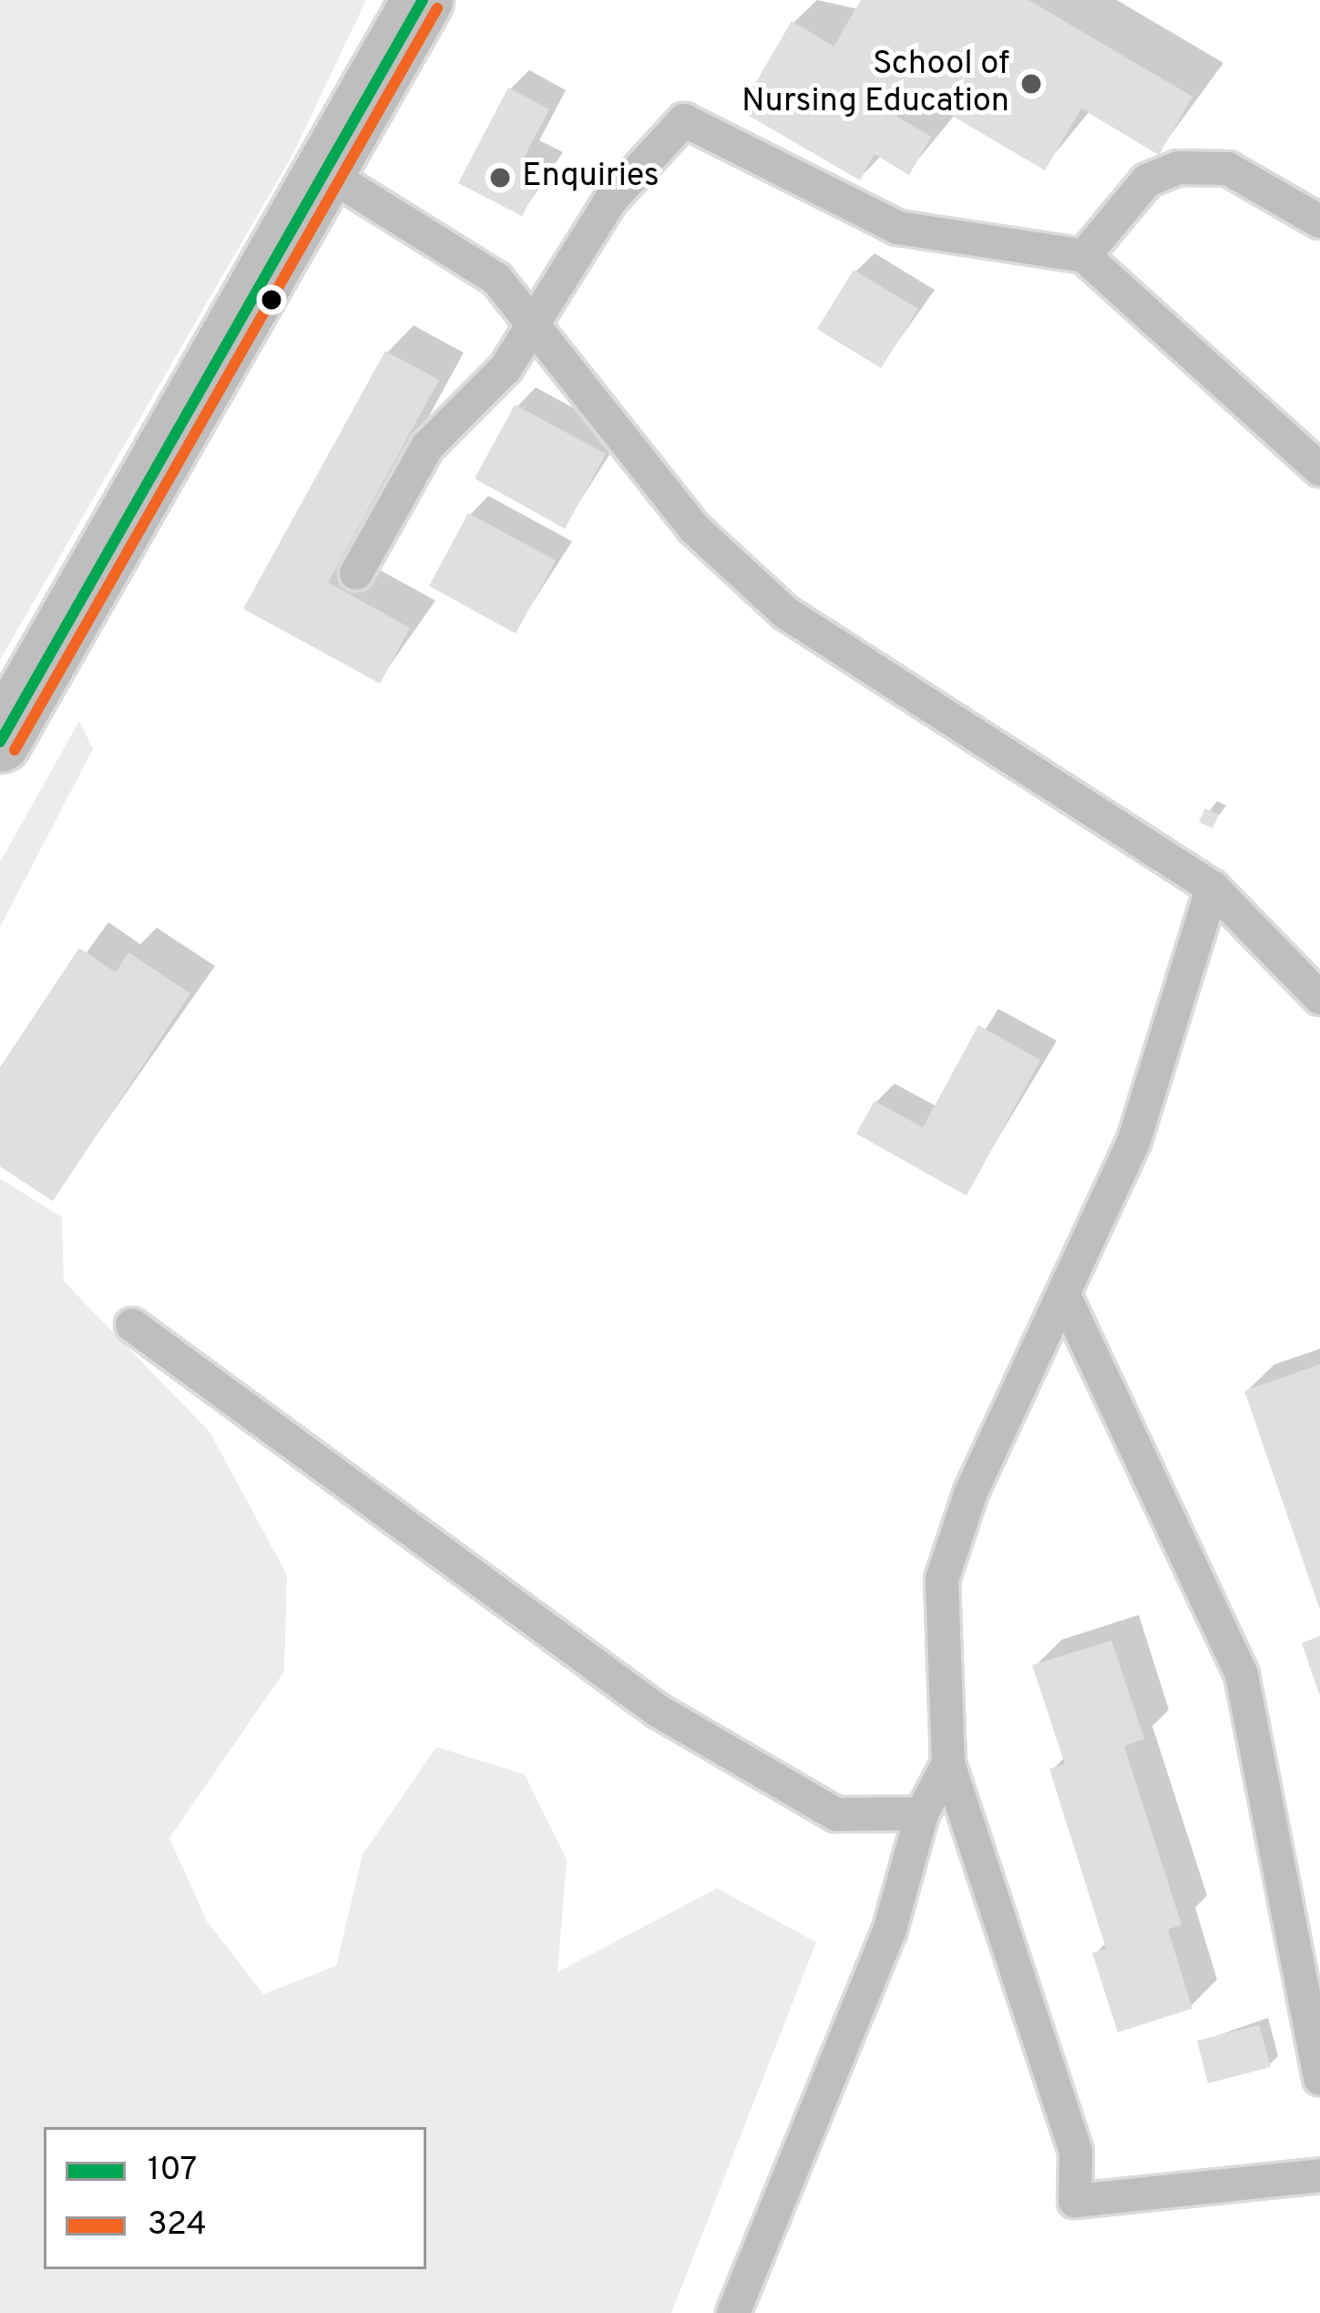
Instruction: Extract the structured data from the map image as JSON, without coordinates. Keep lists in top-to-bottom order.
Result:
{
  "places": ["School of Nursing Education", "Enquiries"],
  "lines": ["transit line 107", "transit line 324"],
  "legend": ["107", "324"]
}
